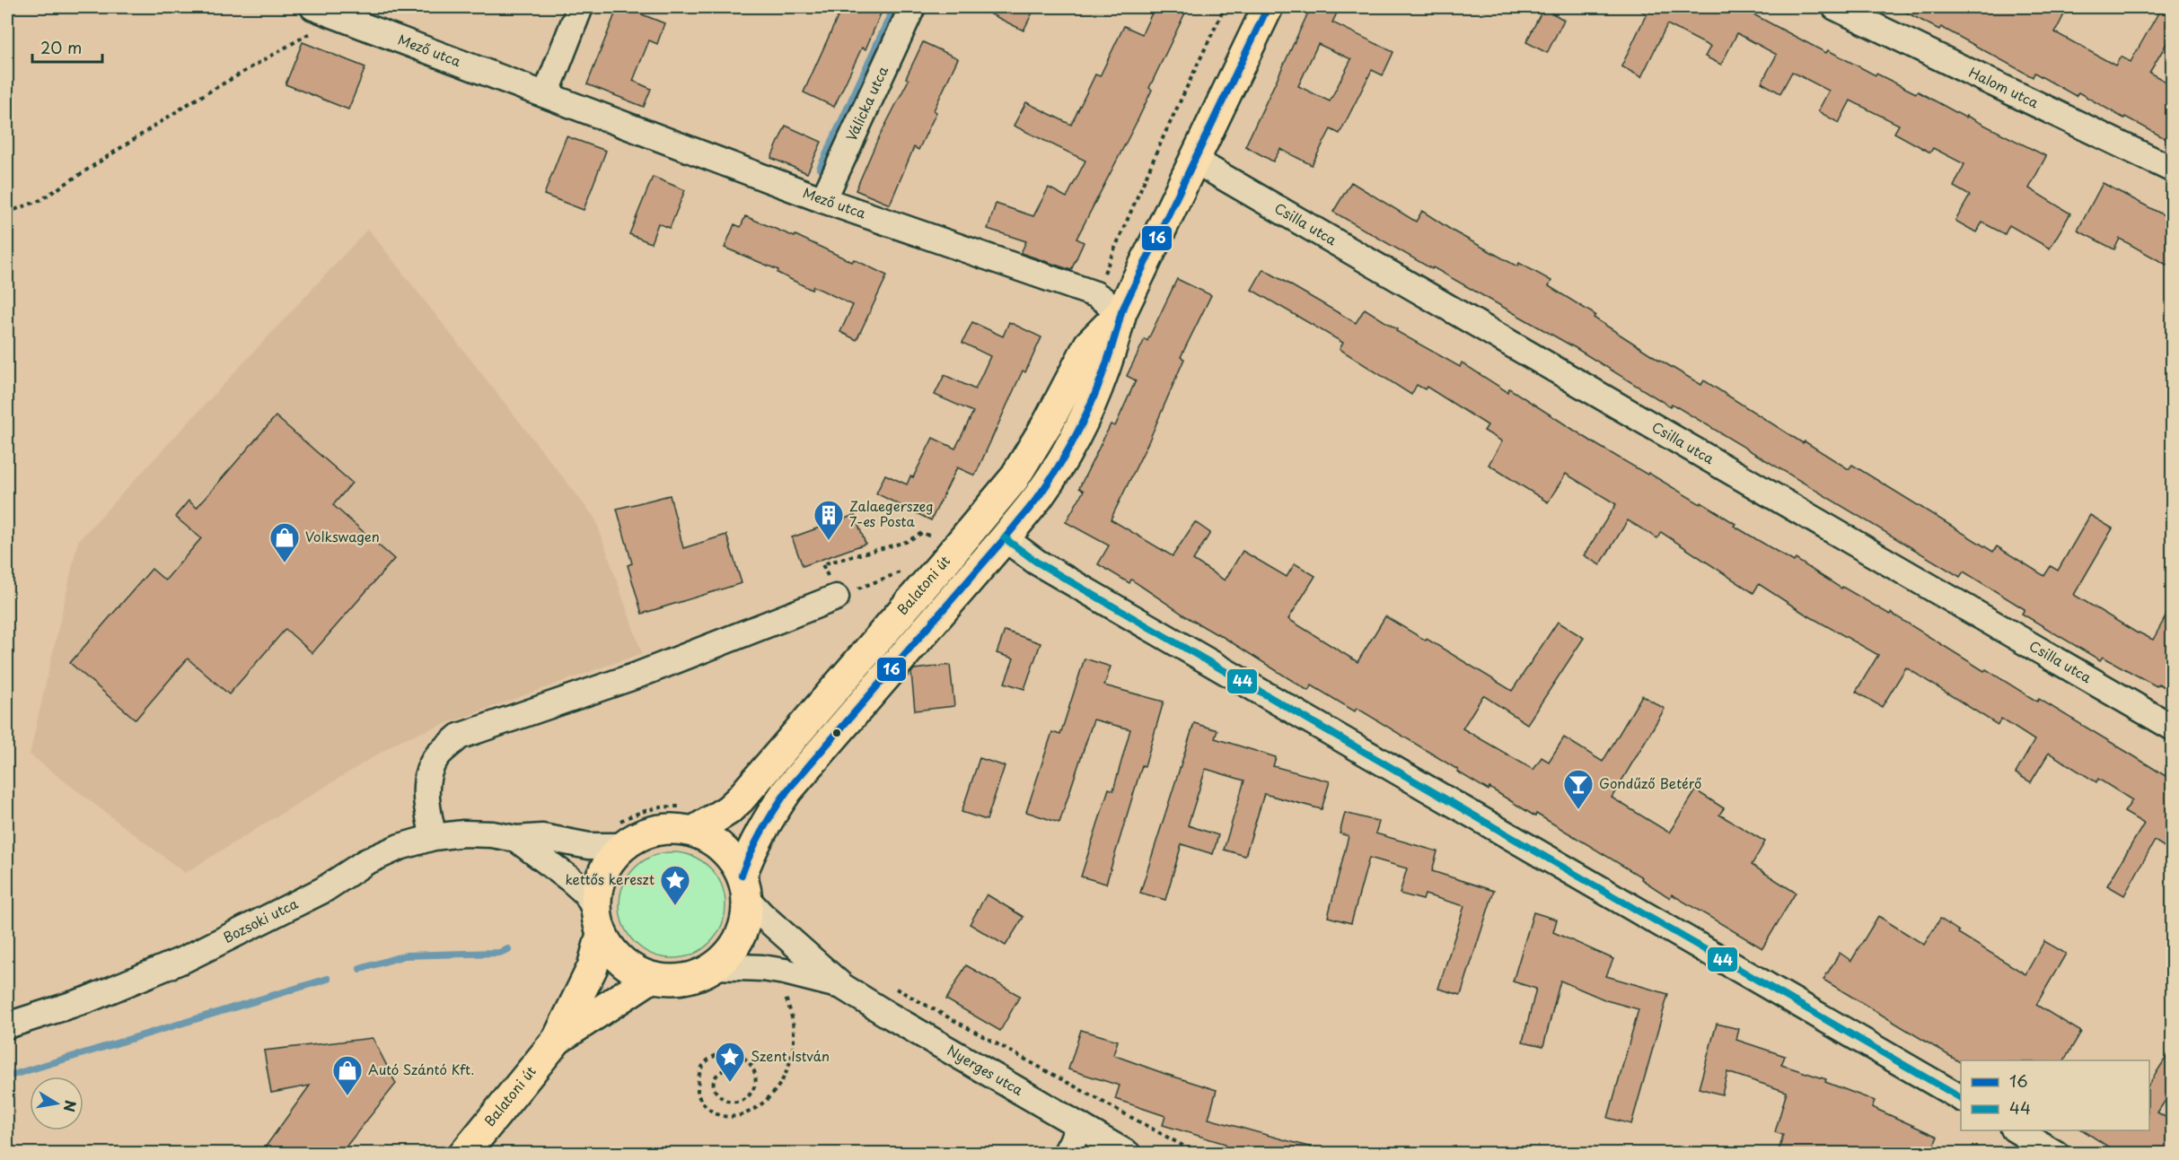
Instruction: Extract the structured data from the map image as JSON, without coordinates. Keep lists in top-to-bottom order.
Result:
{
  "streets": {
    "main road": ["Balatoni út"],
    "street": [
      "Mező utca",
      "Halom utca",
      "Válicka utca",
      "Csilla utca",
      "Bozsoki utca",
      "Nyerges utca"
    ]
  },
  "crossings": [
    ["Mező utca", "Válicka utca"],
    ["Mező utca", "Balatoni út"],
    ["Csilla utca", "Balatoni út"],
    ["Balatoni út", "Bozsoki utca"],
    ["Balatoni út", "Nyerges utca"],
    ["Bozsoki utca", "Nyerges utca"]
  ],
  "places": {
    "building": ["Zalaegerszeg 7-es Posta"],
    "shop": ["Volkswagen", "Autó Szántó Kft."],
    "bar": ["Gondűző Betérő"],
    "place": ["kettős kereszt", "Szent István"]
  },
  "lines": ["transit line 16", "transit line 44"],
  "legend": ["16", "44"],
  "scale_bar": "20 m",
  "north": "right"
}
